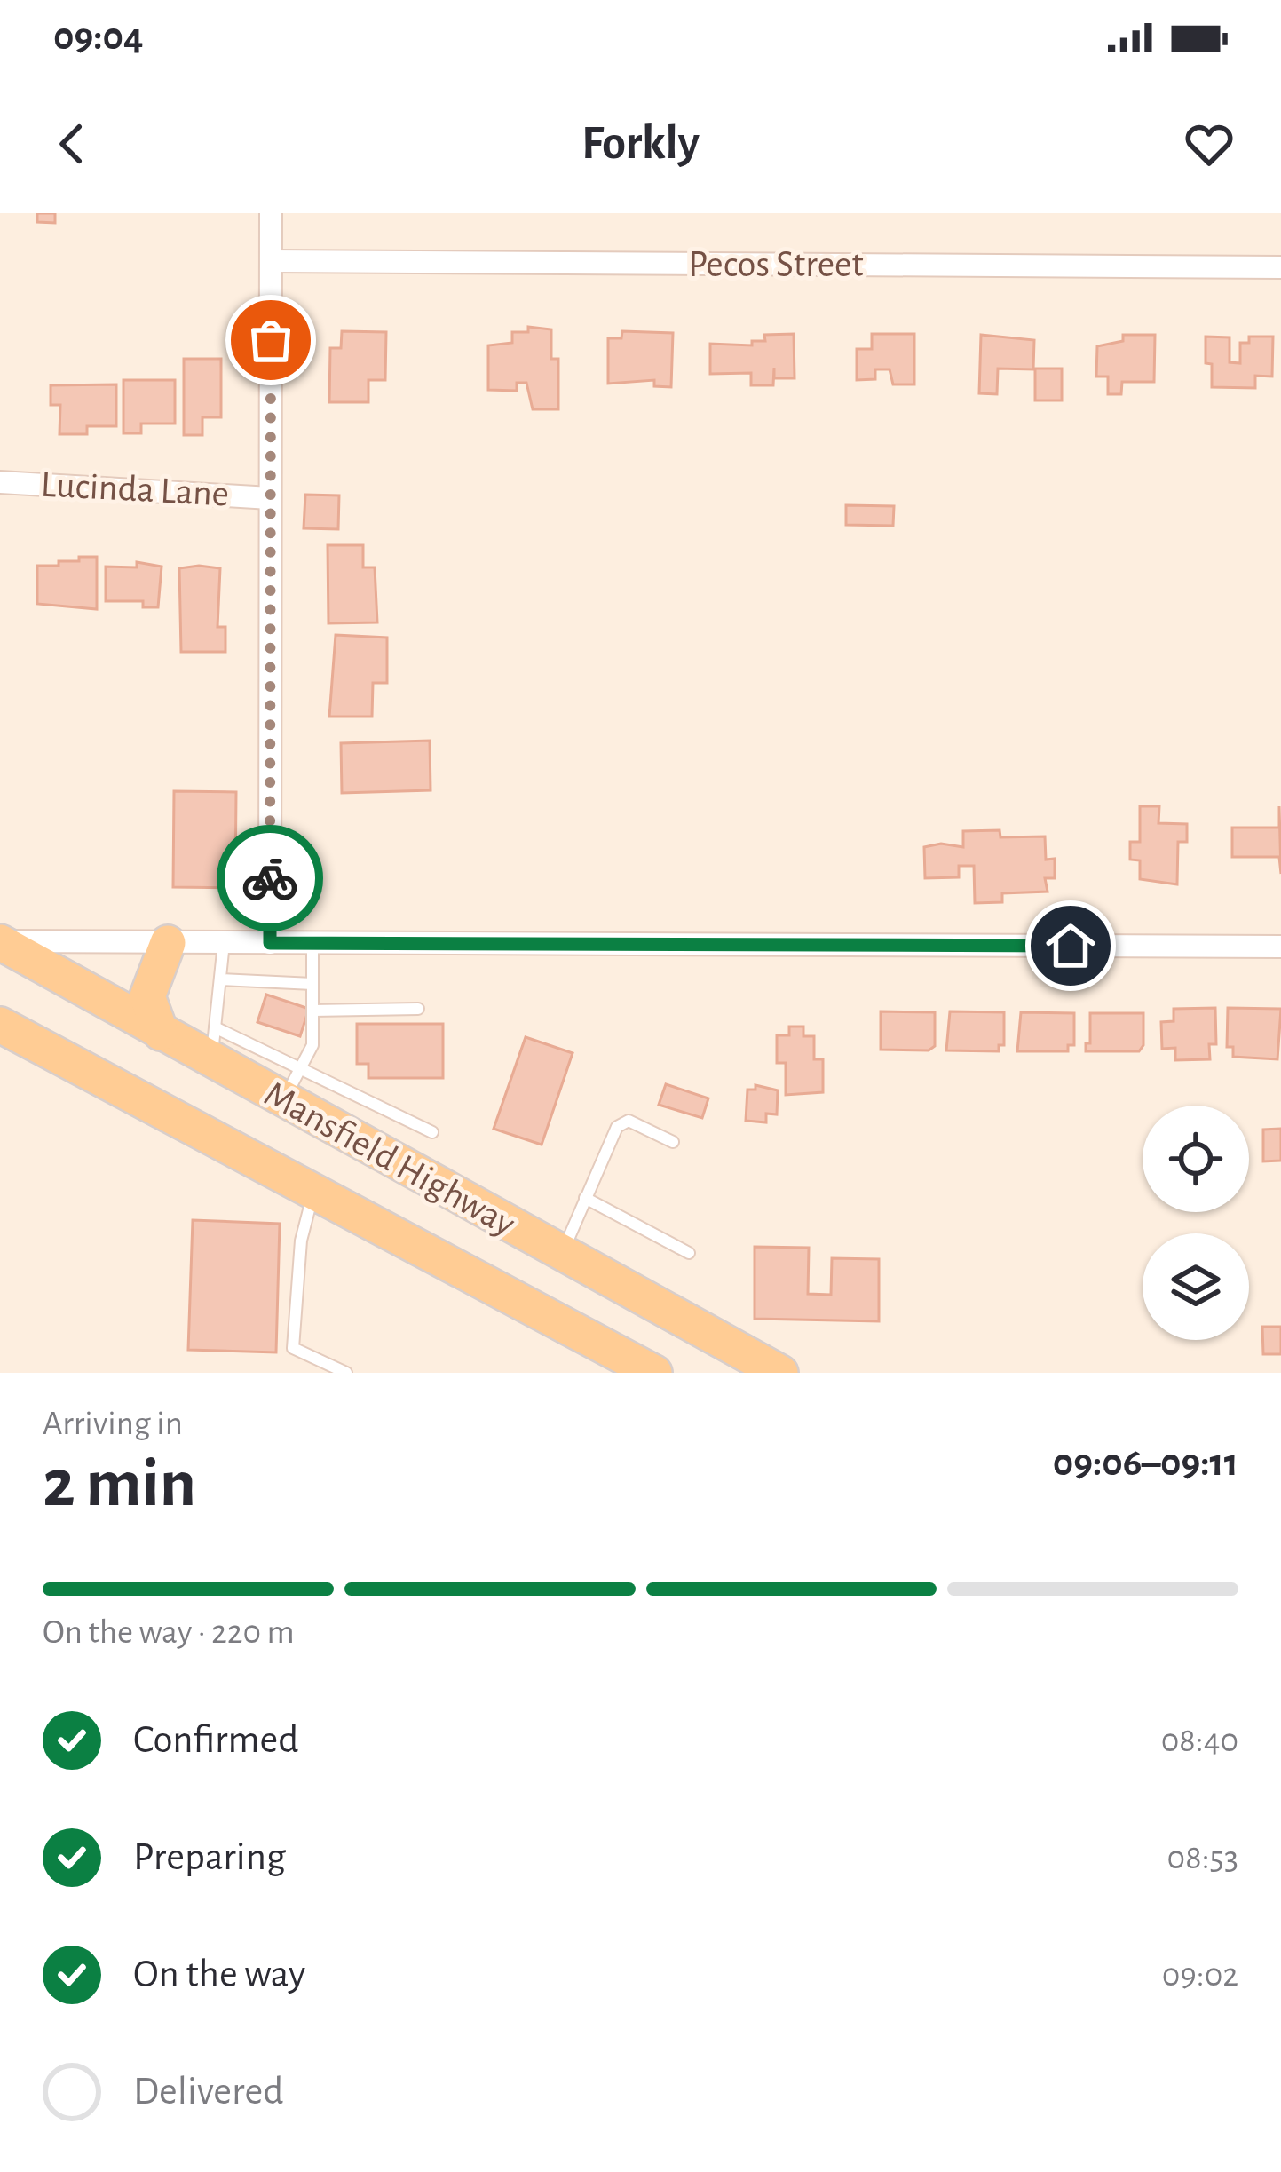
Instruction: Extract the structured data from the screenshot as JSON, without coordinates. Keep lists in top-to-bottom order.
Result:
{
  "streets": {
    "main road": ["Mansfield Highway"],
    "street": ["Pecos Street", "Lucinda Lane"]
  },
  "page": {
    "status": "09:04",
    "header": "Forkly",
    "heading": ["2 min", "Arriving in", "09:06–09:11"],
    "bar": "On the way · 220 m",
    "list": [
      ["Confirmed", "08:40"],
      ["Preparing", "08:53"],
      ["On the way", "09:02"],
      "Delivered"
    ]
  }
}
